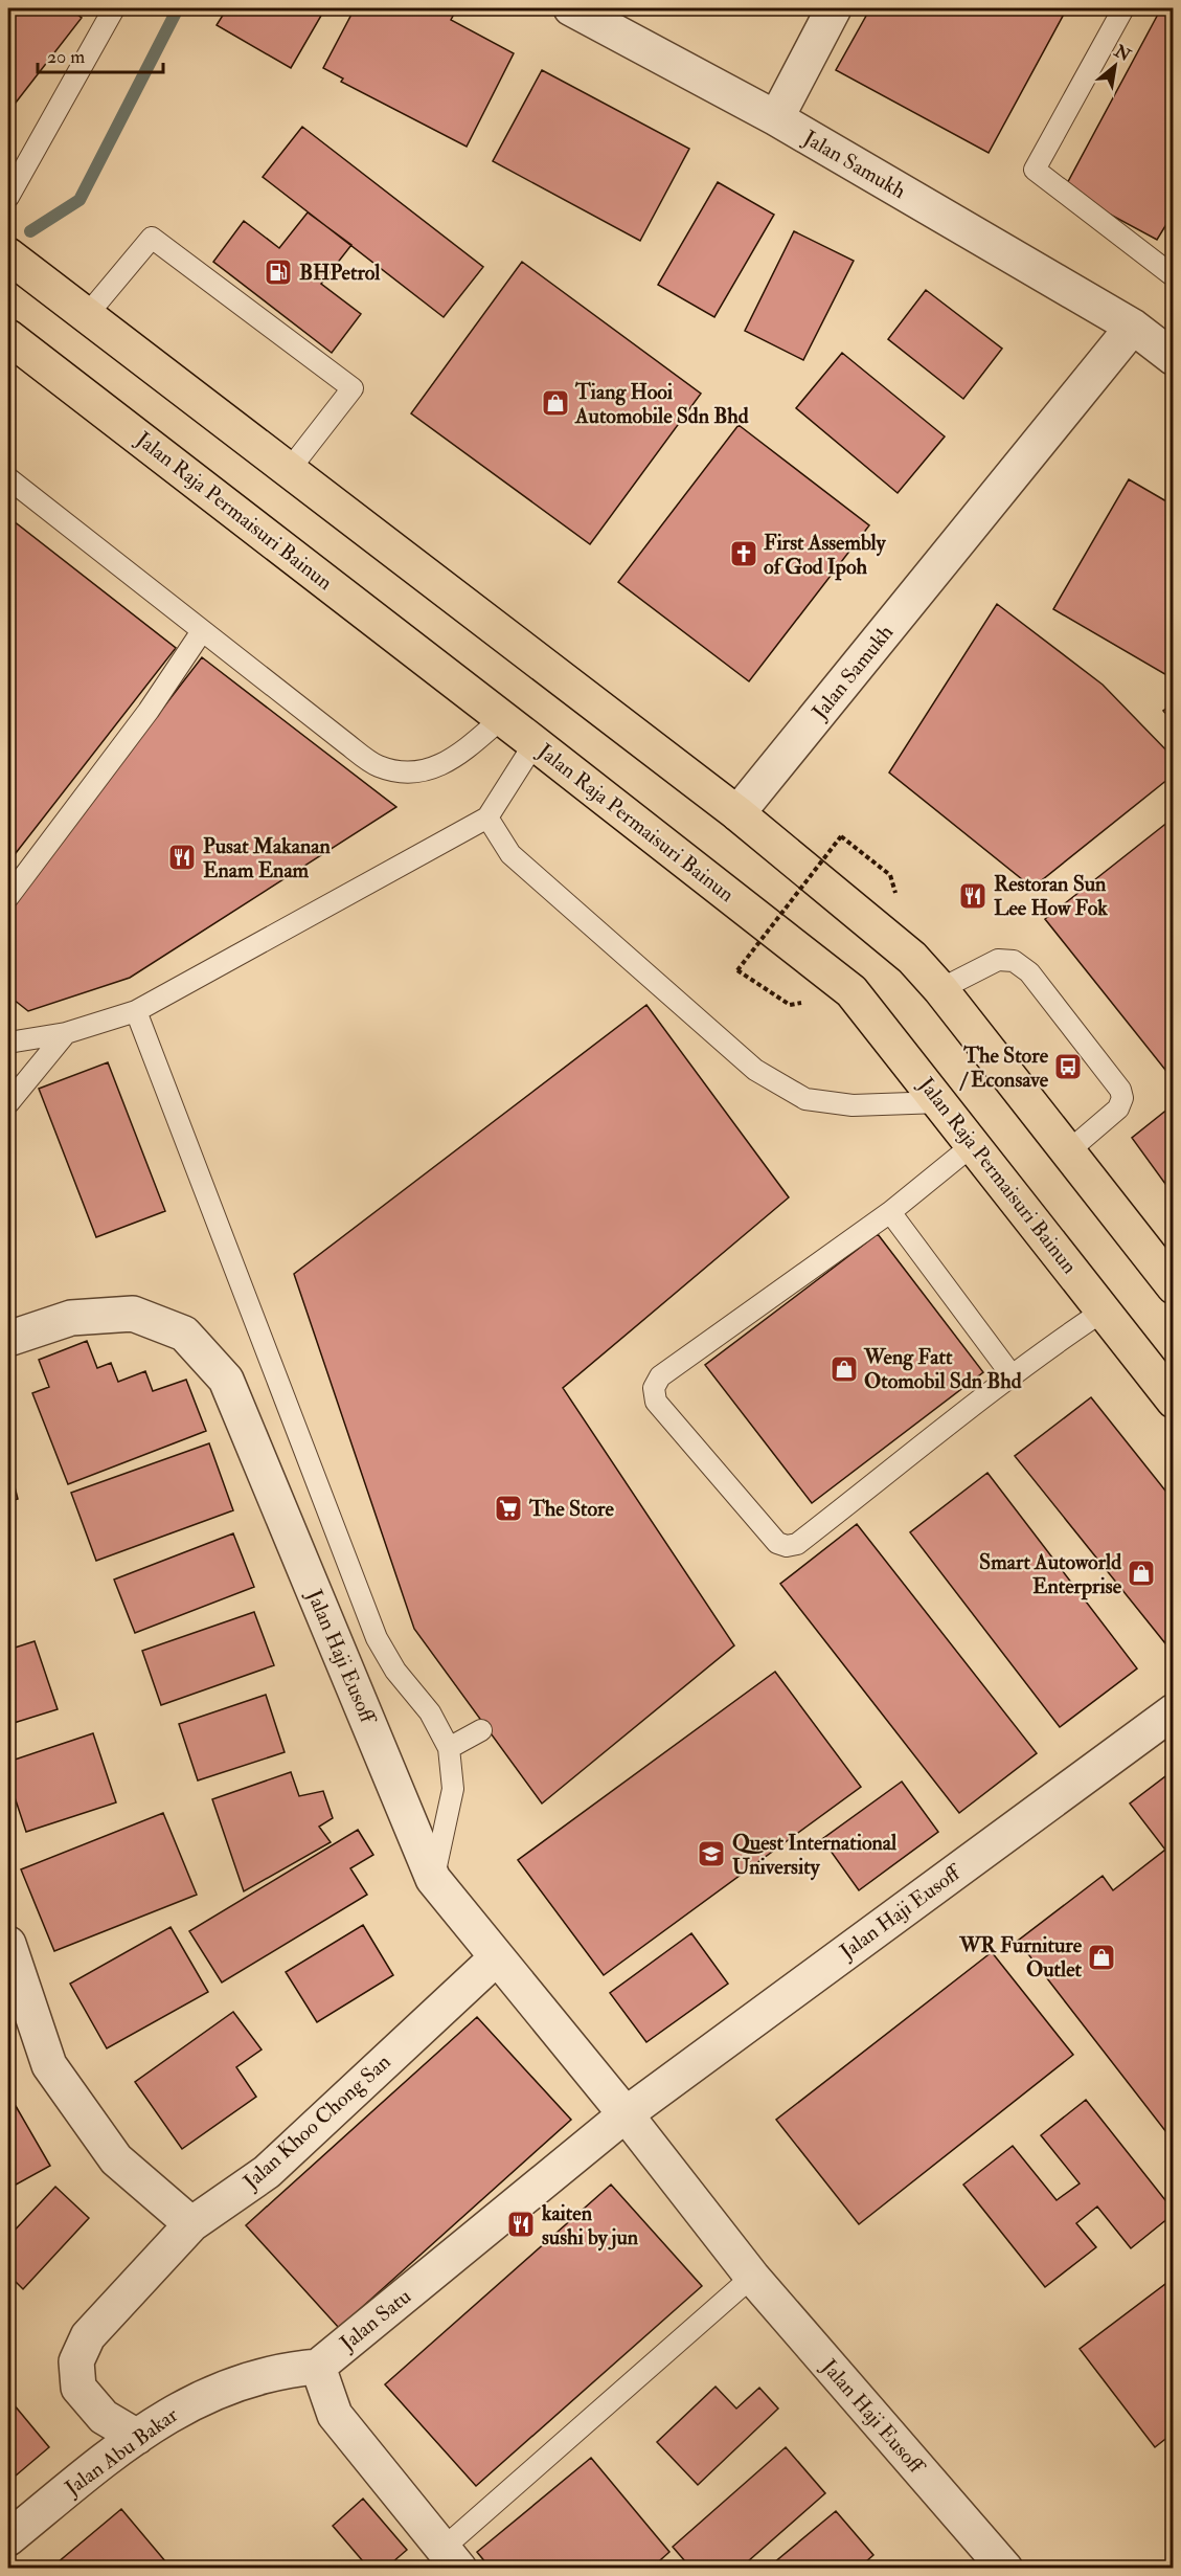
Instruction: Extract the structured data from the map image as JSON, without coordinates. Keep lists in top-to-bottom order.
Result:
{
  "streets": {
    "main road": ["Jalan Raja Permaisuri Bainun"],
    "street": [
      "Jalan Samukh",
      "Jalan Haji Eusoff",
      "Jalan Khoo Chong San",
      "Jalan Satu",
      "Jalan Abu Bakar"
    ]
  },
  "crossings": [
    ["Jalan Haji Eusoff", "Jalan Khoo Chong San"],
    ["Jalan Haji Eusoff", "Jalan Satu"],
    ["Jalan Khoo Chong San", "Jalan Abu Bakar"],
    ["Jalan Satu", "Jalan Abu Bakar"]
  ],
  "places": {
    "fuel station": ["BHPetrol"],
    "shop": [
      "Tiang Hooi Automobile Sdn Bhd",
      "Weng Fatt Otomobil Sdn Bhd",
      "Smart Autoworld Enterprise",
      "WR Furniture Outlet"
    ],
    "church": ["First Assembly of God Ipoh"],
    "restaurant": ["Pusat Makanan Enam Enam", "Restoran Sun Lee How Fok", "kaiten sushi by jun"],
    "bus stop": ["The Store / Econsave"],
    "supermarket": ["The Store"],
    "school or university": ["Quest International University"]
  },
  "scale_bar": "20 m",
  "north": "top right"
}
